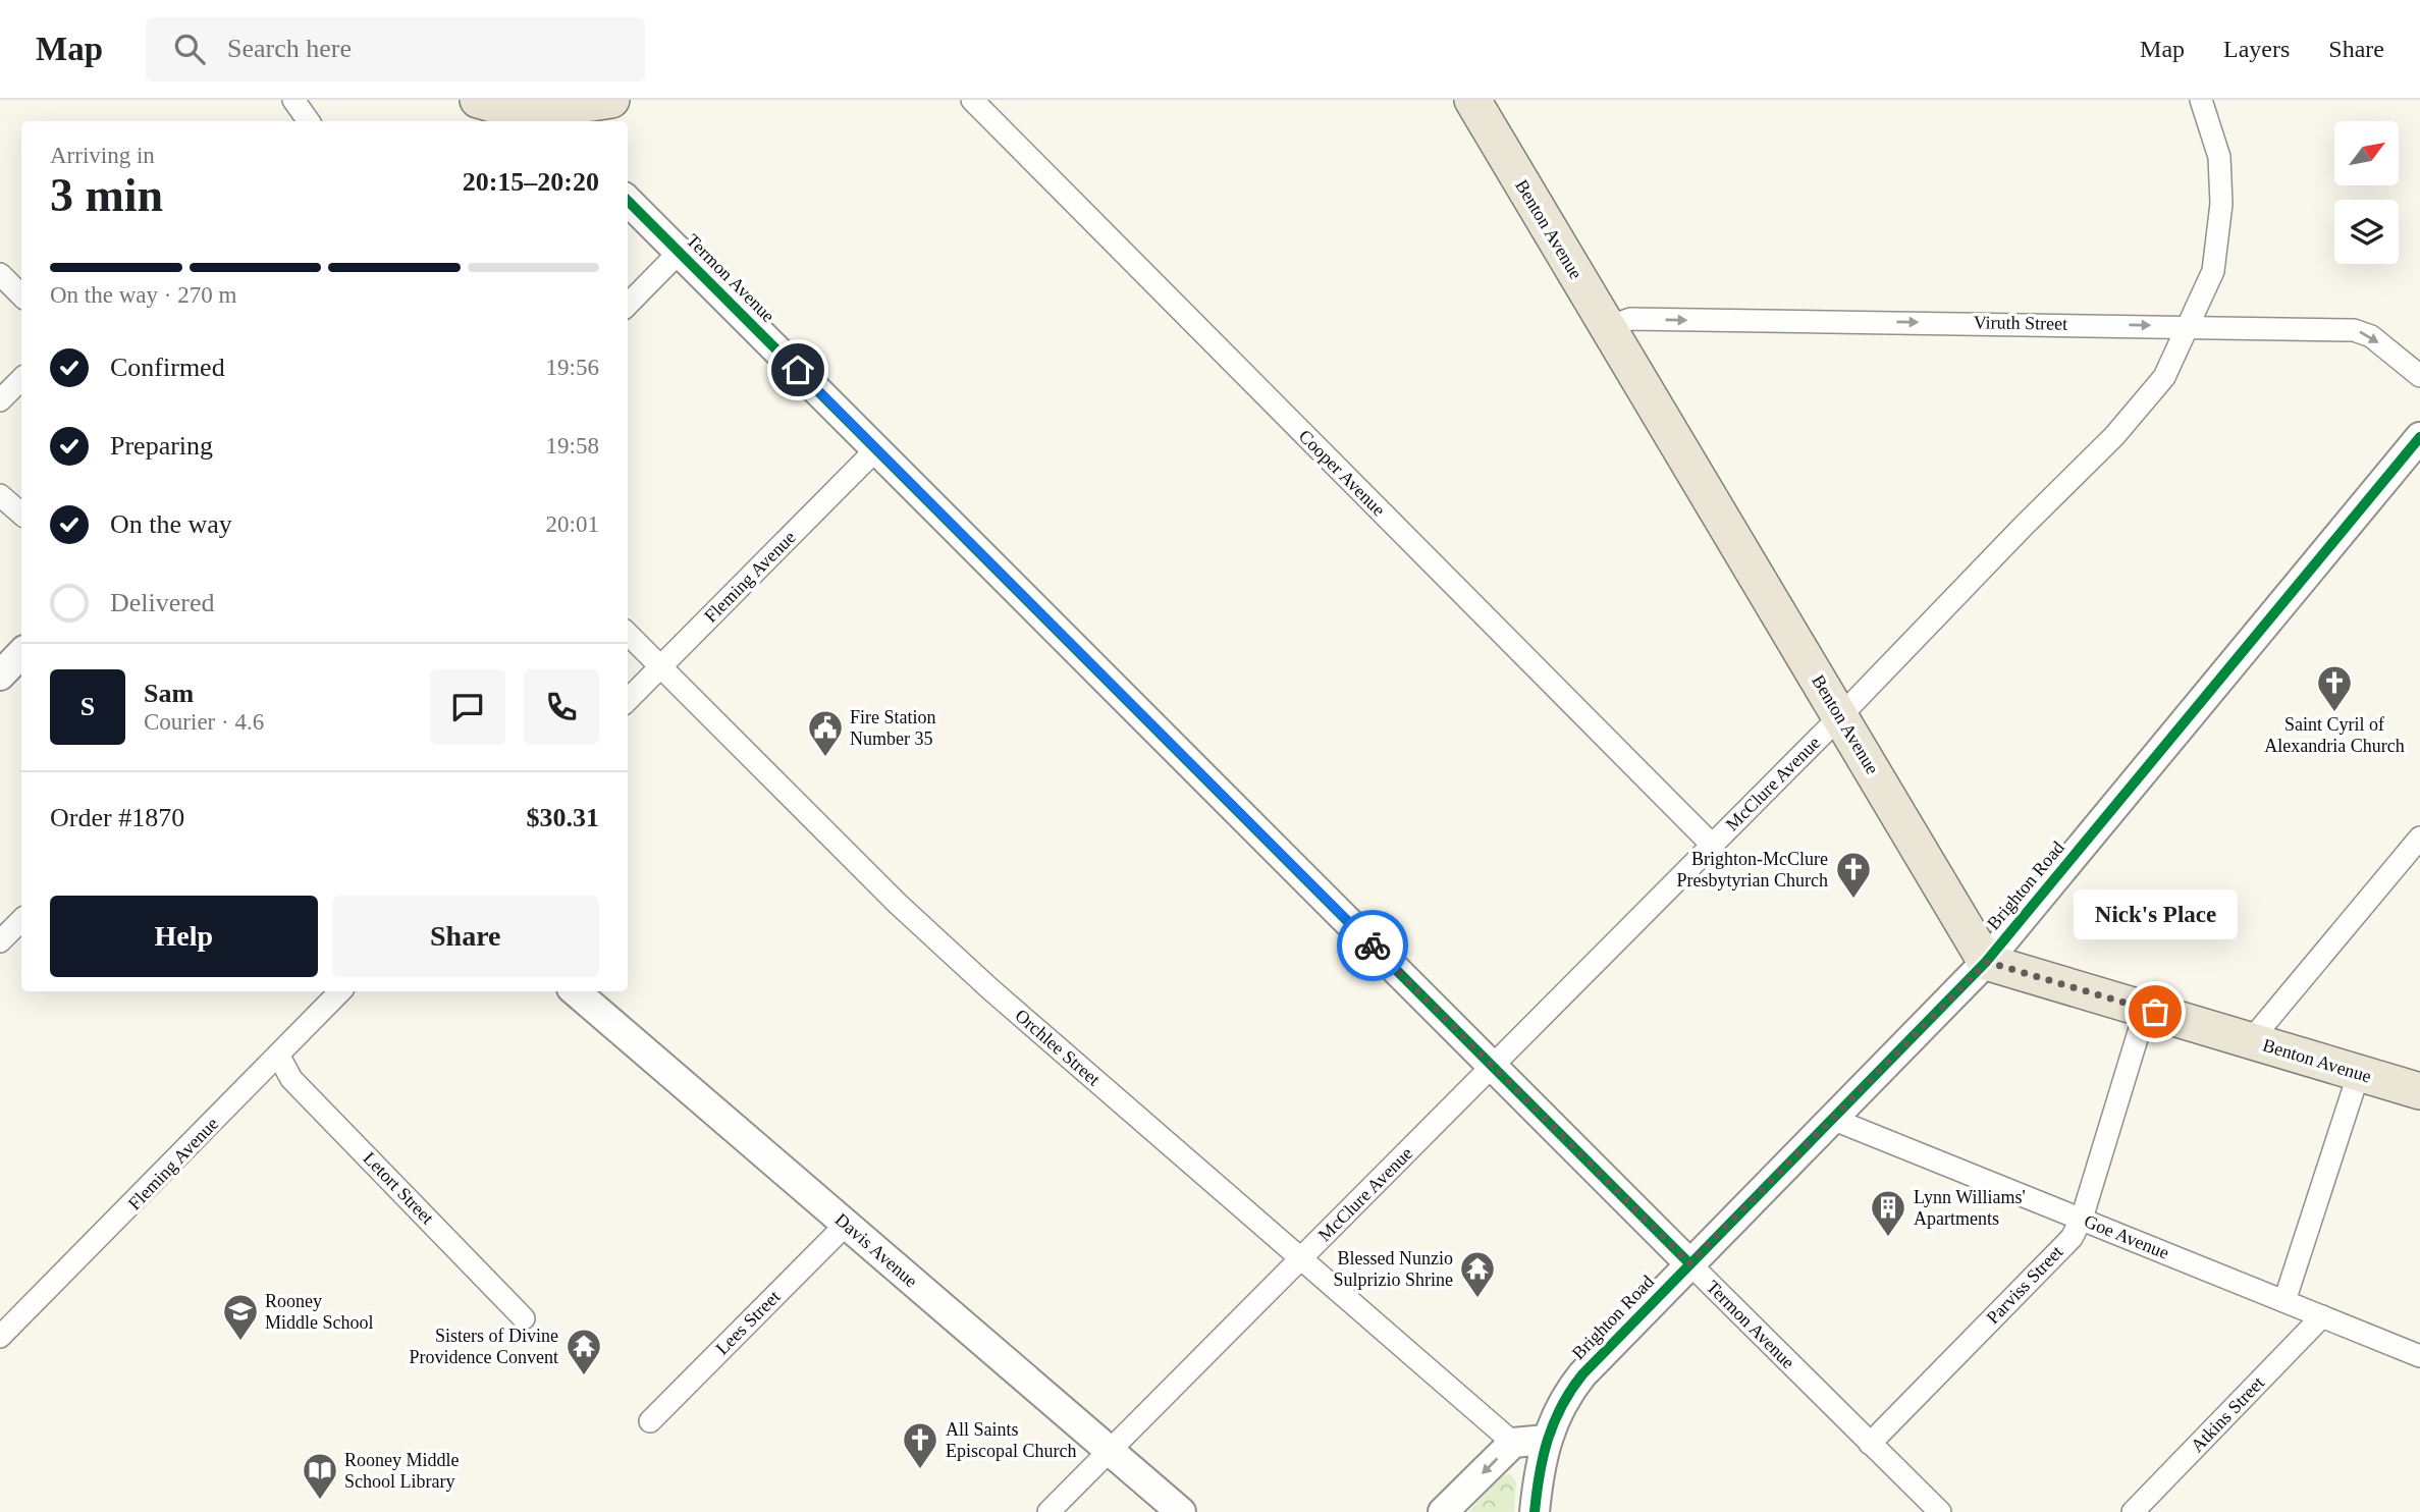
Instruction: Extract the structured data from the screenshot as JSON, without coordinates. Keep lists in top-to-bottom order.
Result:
{
  "streets": {
    "main road": ["Benton Avenue"],
    "street": [
      "Termon Avenue",
      "Viruth Street",
      "Cooper Avenue",
      "Fleming Avenue",
      "McClure Avenue",
      "Brighton Road",
      "Orchlee Street",
      "Letort Street",
      "Goe Avenue",
      "Davis Avenue",
      "Parviss Street",
      "Lees Street",
      "Atkins Street"
    ]
  },
  "crossings": [
    ["Benton Avenue", "Viruth Street"],
    ["Benton Avenue", "McClure Avenue"],
    ["Benton Avenue", "Brighton Road"],
    ["Benton Avenue", "Parviss Street"],
    ["Termon Avenue", "Fleming Avenue"],
    ["Termon Avenue", "McClure Avenue"],
    ["Termon Avenue", "Brighton Road"],
    ["Termon Avenue", "Parviss Street"],
    ["Viruth Street", "McClure Avenue"],
    ["Cooper Avenue", "McClure Avenue"],
    ["Fleming Avenue", "Orchlee Street"],
    ["Fleming Avenue", "Letort Street"],
    ["McClure Avenue", "Orchlee Street"],
    ["McClure Avenue", "Davis Avenue"],
    ["Brighton Road", "Goe Avenue"],
    ["Goe Avenue", "Parviss Street"],
    ["Goe Avenue", "Atkins Street"],
    ["Davis Avenue", "Lees Street"]
  ],
  "one_way": ["Viruth Street"],
  "places": {
    "church": ["Saint Cyril of Alexandria Church", "Brighton-McClure Presbytyrian Church", "All Saints Episcopal Church"],
    "public building": ["Fire Station Number 35"],
    "other": ["Nick's Place"],
    "building": ["Lynn Williams' Apartments"],
    "temple": ["Blessed Nunzio Sulprizio Shrine", "Sisters of Divine Providence Convent"],
    "school or university": ["Rooney Middle School"],
    "library": ["Rooney Middle School Library"]
  },
  "north": "top right",
  "page": {
    "header": "Map",
    "search": "Search here",
    "nav": ["Map", "Layers", "Share"],
    "heading": ["3 min", "Arriving in", "20:15–20:20"],
    "panel": [
      "Sam",
      "Courier · 4.6",
      "Order #1870",
      "$30.31"
    ],
    "bar": "On the way · 270 m",
    "list": [
      ["Confirmed", "19:56"],
      ["Preparing", "19:58"],
      ["On the way", "20:01"],
      "Delivered"
    ],
    "round": "S",
    "buttons": ["Help", "Share"],
    "bubble": "Nick's Place"
  }
}
